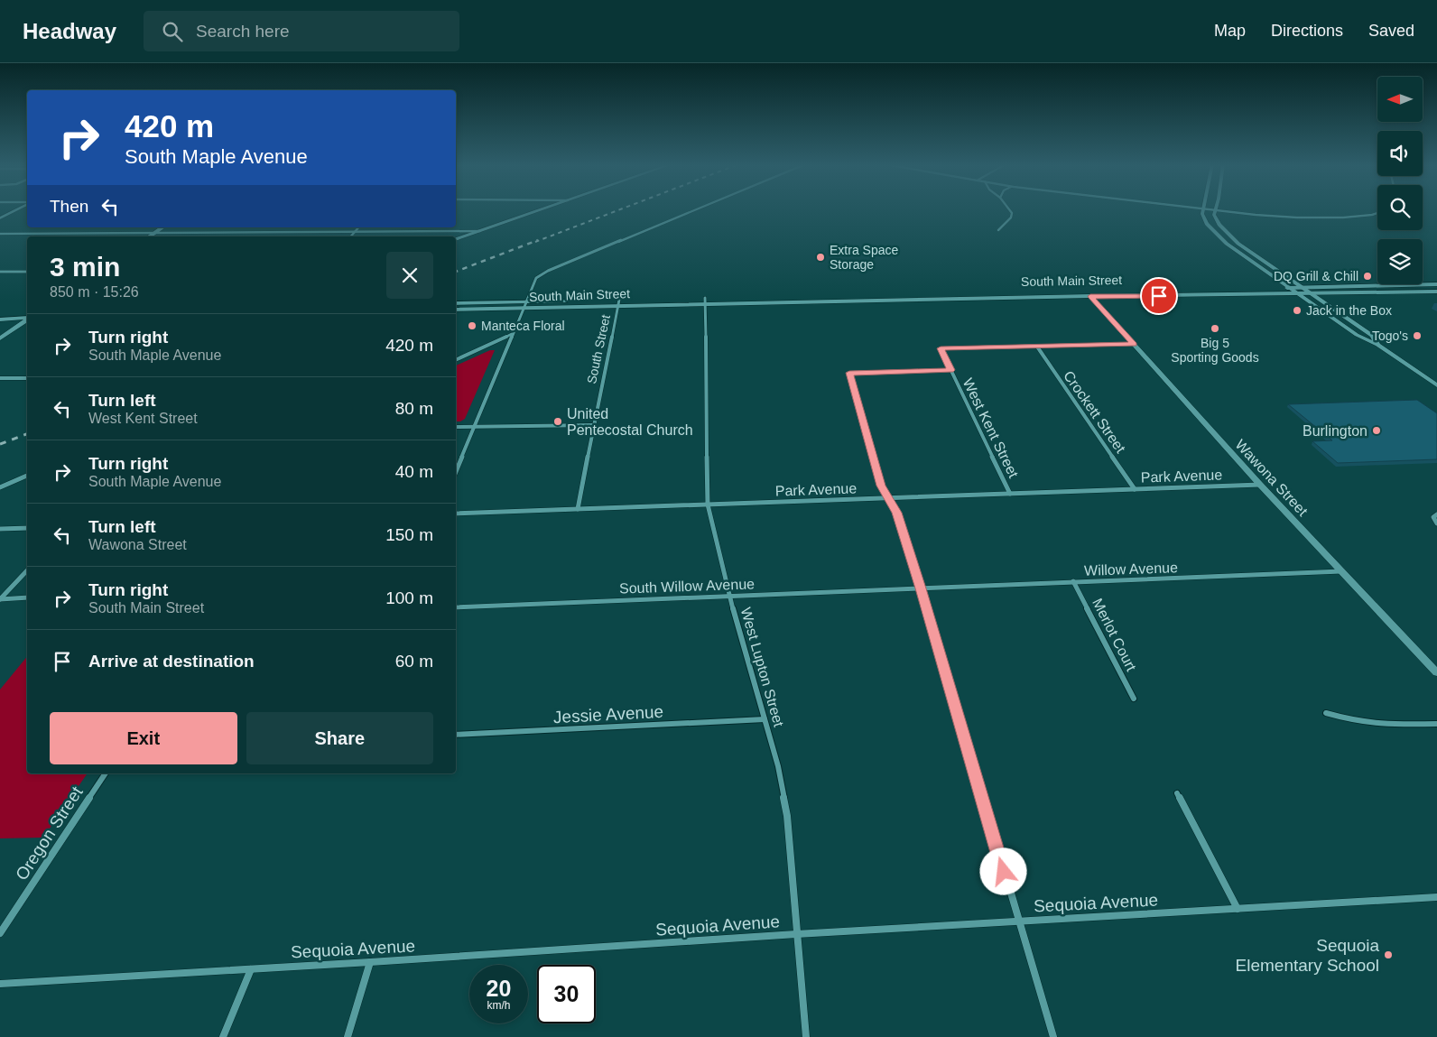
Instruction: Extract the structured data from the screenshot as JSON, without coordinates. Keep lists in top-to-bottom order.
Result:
{
  "streets": {
    "main road": ["South Main Street"],
    "street": [
      "South Street",
      "Crockett Street",
      "West Kent Street",
      "Park Avenue",
      "Wawona Street",
      "Willow Avenue",
      "South Willow Avenue",
      "Merlot Court",
      "West Lupton Street",
      "Jessie Avenue",
      "Oregon Street",
      "Sequoia Avenue"
    ]
  },
  "crossings": [
    ["South Main Street", "South Street"],
    ["South Main Street", "Wawona Street"],
    ["South Main Street", "West Lupton Street"],
    ["South Street", "Park Avenue"],
    ["Crockett Street", "West Kent Street"],
    ["Crockett Street", "Park Avenue"],
    ["West Kent Street", "Park Avenue"],
    ["Park Avenue", "Wawona Street"],
    ["Park Avenue", "West Lupton Street"],
    ["Wawona Street", "Willow Avenue"],
    ["Willow Avenue", "South Willow Avenue"],
    ["Willow Avenue", "Merlot Court"],
    ["South Willow Avenue", "West Lupton Street"],
    ["West Lupton Street", "Jessie Avenue"],
    ["West Lupton Street", "Sequoia Avenue"]
  ],
  "places": [
    "Extra Space Storage",
    "DQ Grill & Chill",
    "Jack in the Box",
    "Manteca Floral",
    "Big 5 Sporting Goods",
    "Togo's",
    "United Pentecostal Church",
    "Burlington",
    "Sequoia Elementary School"
  ],
  "north": "left",
  "page": {
    "header": "Headway",
    "search": "Search here",
    "nav": ["Map", "Directions", "Saved"],
    "turn": ["420 m", "South Maple Avenue"],
    "then": "Then",
    "heading": ["3 min", "850 m · 15:26"],
    "list": [
      {
        "name": "Turn right",
        "note": "South Maple Avenue",
        "value": "420 m"
      },
      {
        "name": "Turn left",
        "note": "West Kent Street",
        "value": "80 m"
      },
      {
        "name": "Turn right",
        "note": "South Maple Avenue",
        "value": "40 m"
      },
      {
        "name": "Turn left",
        "note": "Wawona Street",
        "value": "150 m"
      },
      {
        "name": "Turn right",
        "note": "South Main Street",
        "value": "100 m"
      },
      {
        "name": "Arrive at destination",
        "value": "60 m"
      }
    ],
    "buttons": ["Exit", "Share"],
    "speed": "20 km/h",
    "limit": "30"
  }
}
